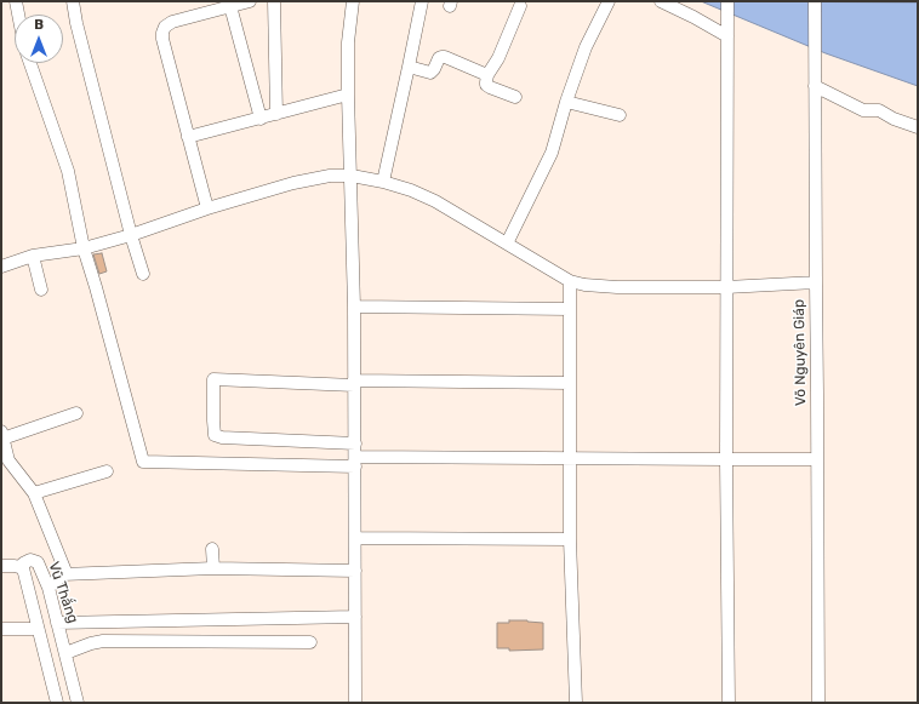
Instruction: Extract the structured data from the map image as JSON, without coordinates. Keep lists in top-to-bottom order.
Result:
{
  "streets": {
    "street": ["Võ Nguyên Giáp", "Vũ Thắng"]
  },
  "north": "top"
}
